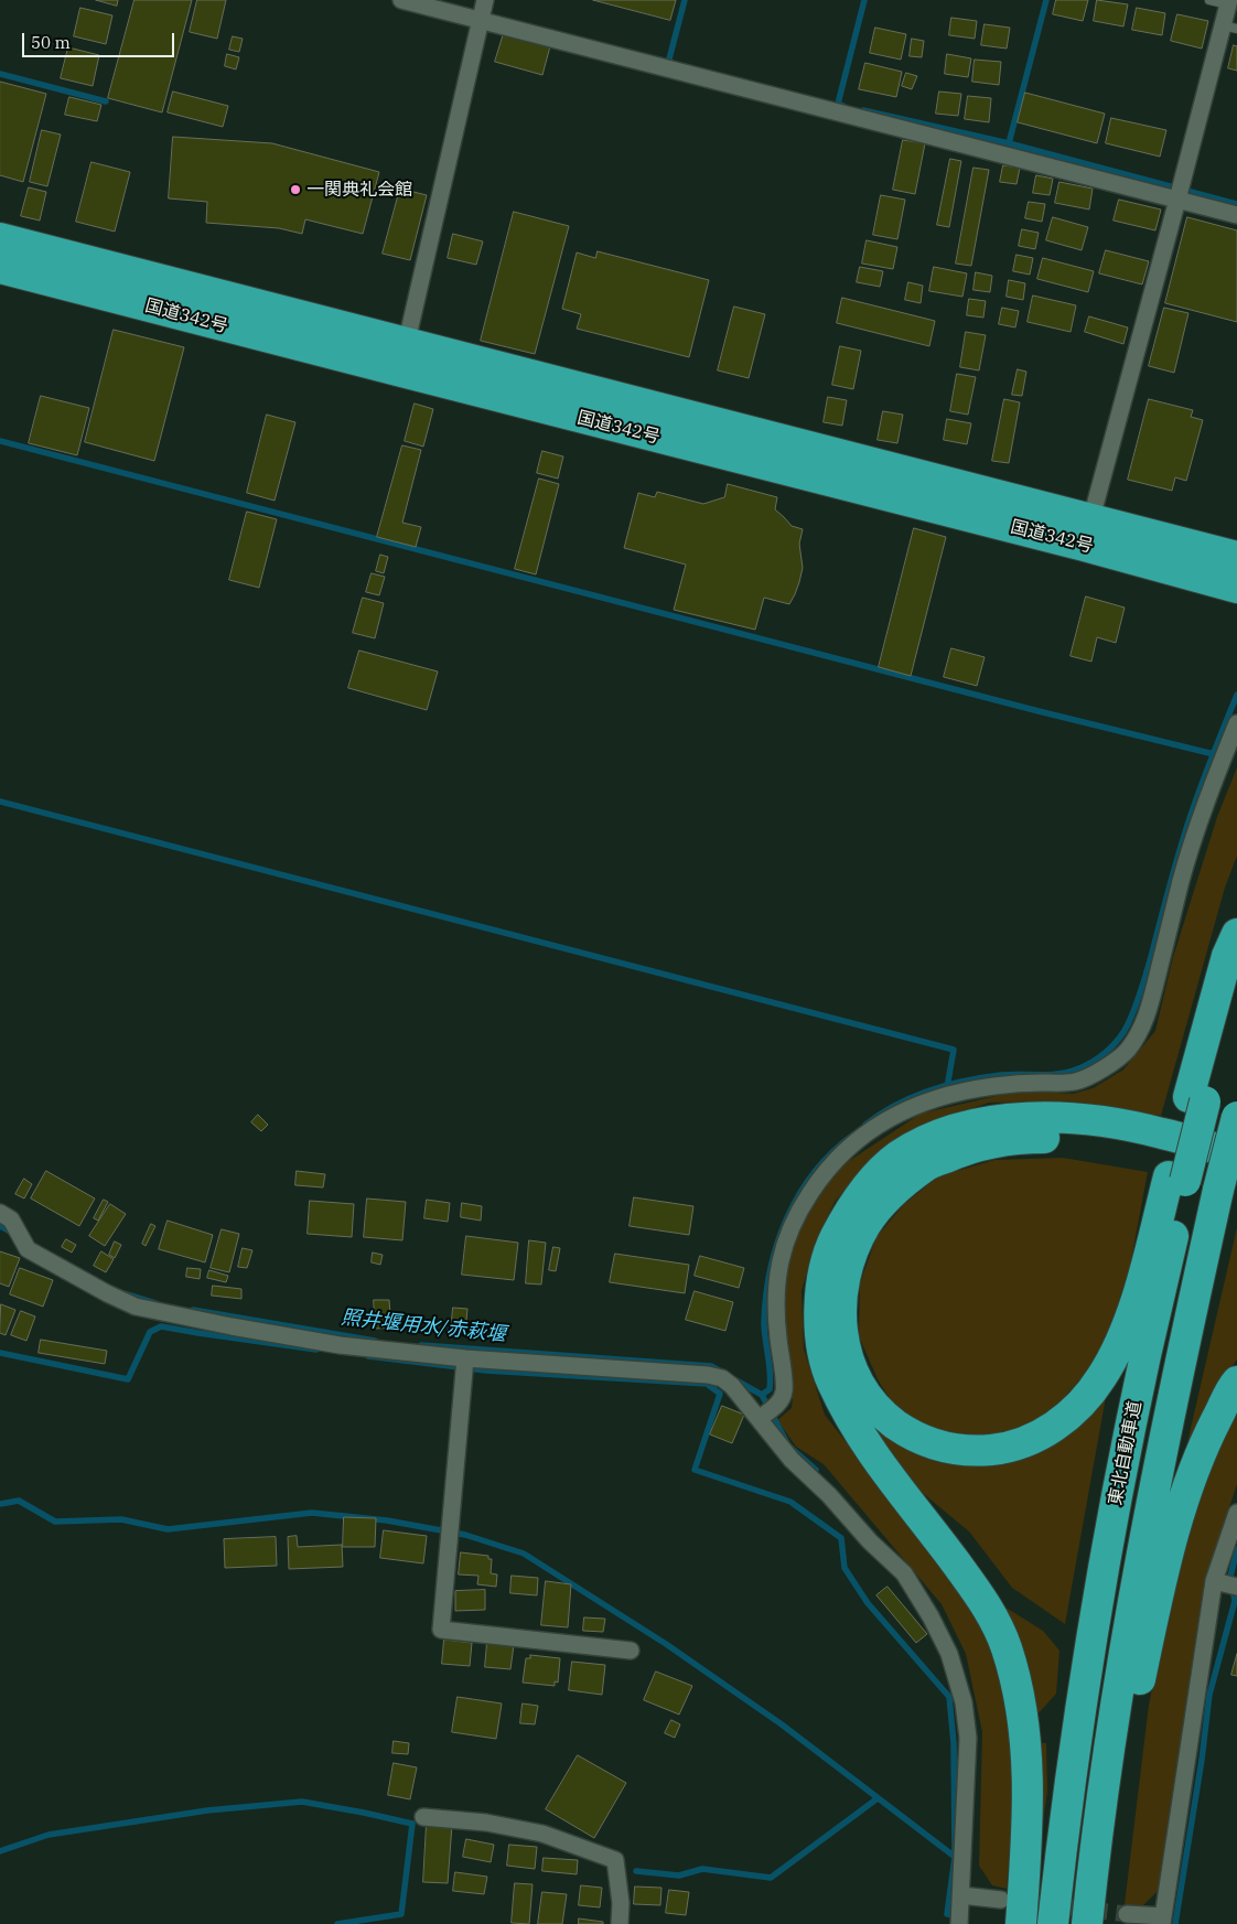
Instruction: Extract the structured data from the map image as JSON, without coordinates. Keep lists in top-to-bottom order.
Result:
{
  "streets": {
    "highway": ["国道342号", "東北自動車道"]
  },
  "water": ["照井堰用水/赤萩堰"],
  "places": ["一関典礼会館"],
  "scale_bar": "50 m"
}
